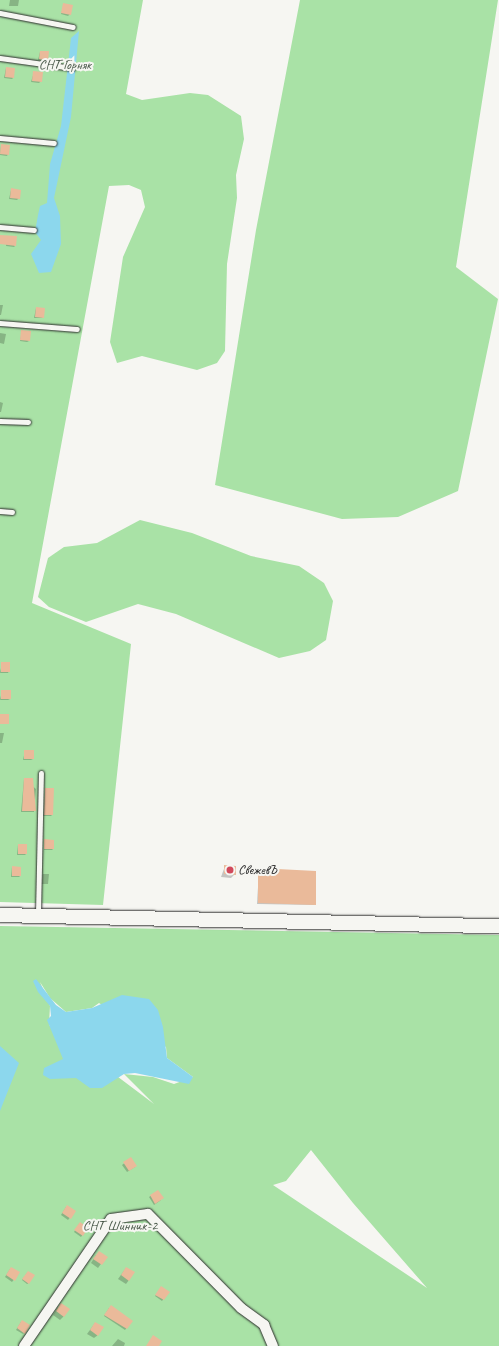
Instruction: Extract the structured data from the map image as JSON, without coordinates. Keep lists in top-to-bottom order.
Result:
{
  "parks": ["СНТ Горняк", "СНТ Шинник-2"],
  "places": ["СвежевЪ"]
}
